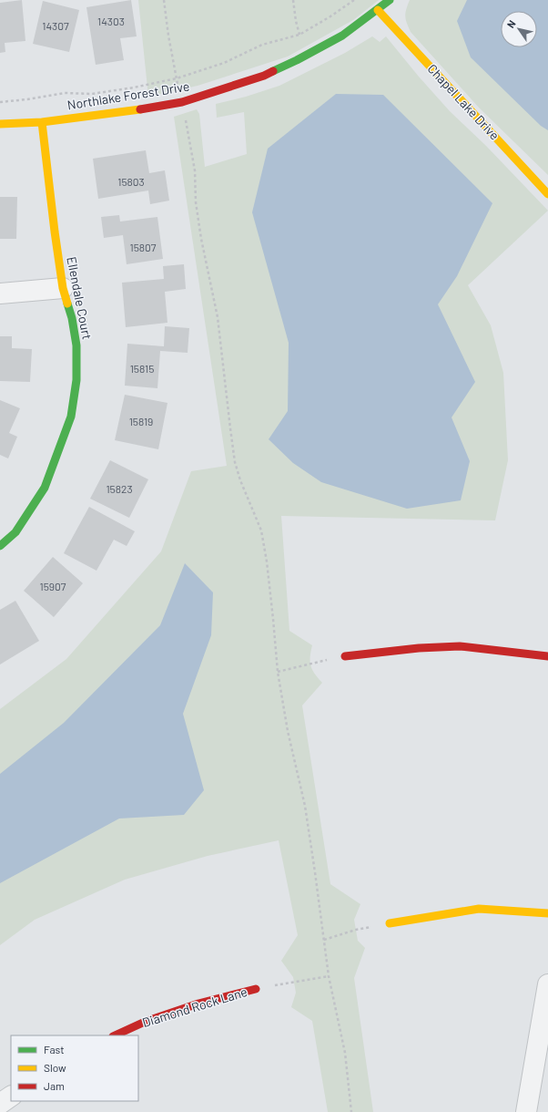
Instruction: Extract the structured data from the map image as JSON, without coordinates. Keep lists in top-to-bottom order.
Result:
{
  "streets": {
    "street": [
      "Northlake Forest Drive",
      "Chapel Lake Drive",
      "Ellendale Court",
      "Diamond Rock Lane"
    ]
  },
  "crossings": [
    ["Northlake Forest Drive", "Chapel Lake Drive"],
    ["Northlake Forest Drive", "Ellendale Court"]
  ],
  "house_numbers": [
    "14303",
    "14307",
    "15803",
    "15807",
    "15815",
    "15819",
    "15823",
    "15907"
  ],
  "legend": ["Fast", "Slow", "Jam"],
  "north": "top left"
}
